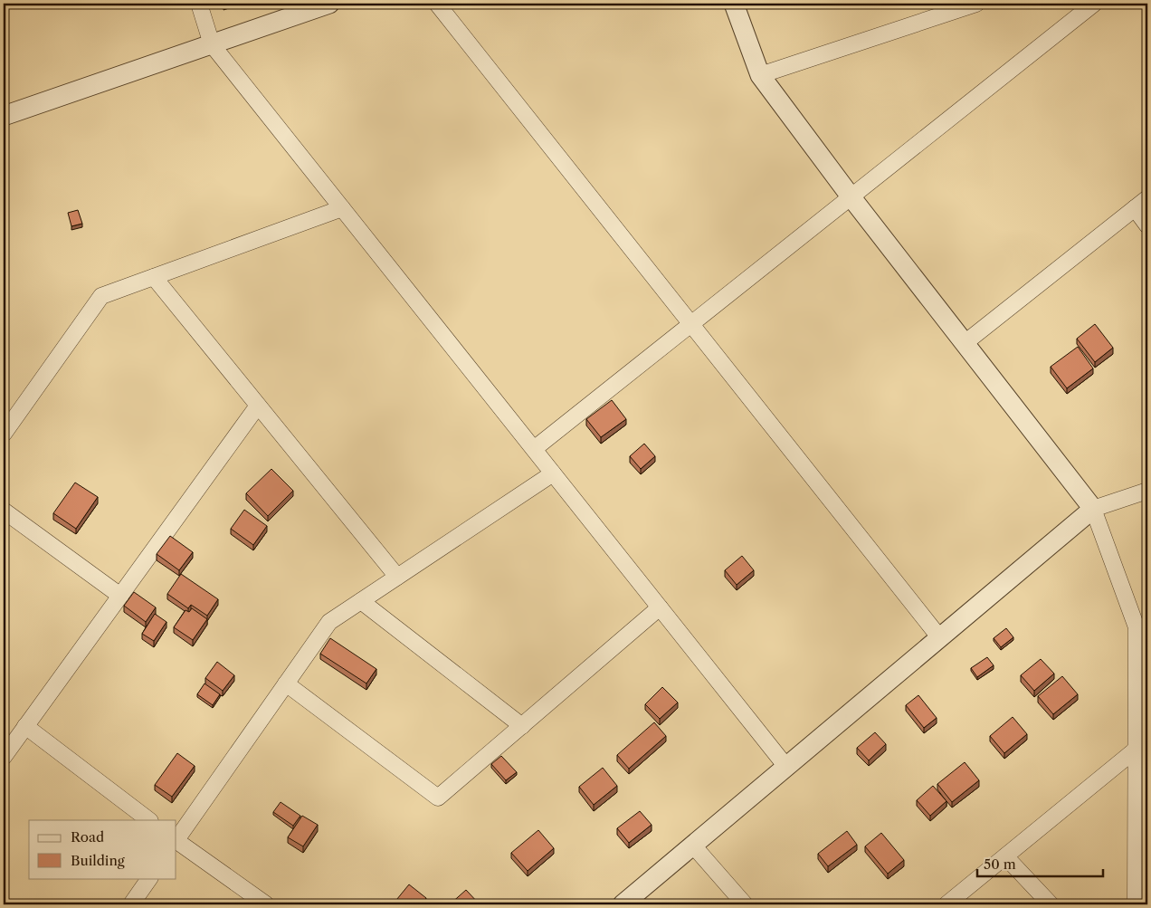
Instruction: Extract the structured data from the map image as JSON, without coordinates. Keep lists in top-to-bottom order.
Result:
{
  "legend": ["Road", "Building"],
  "scale_bar": "50 m"
}
